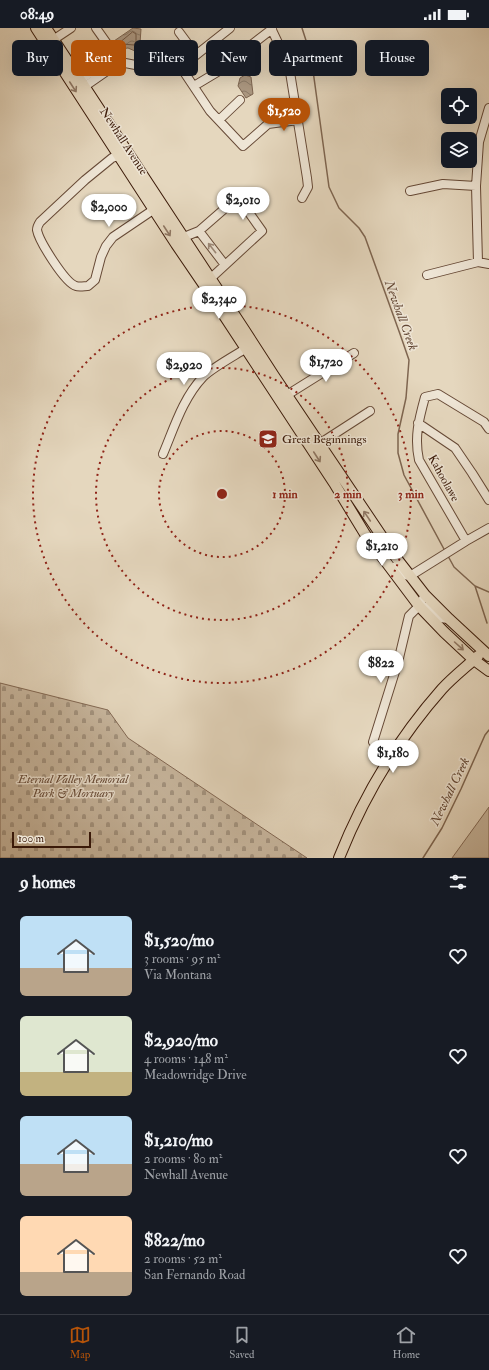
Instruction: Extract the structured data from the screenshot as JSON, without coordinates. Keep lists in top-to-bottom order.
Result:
{
  "streets": {
    "main road": ["Newhall Avenue"],
    "street": ["Kahoolawe"]
  },
  "water": ["Newhall Creek"],
  "parks": ["Eternal Valley Memorial Park & Mortuary"],
  "places": {
    "school or university": ["Great Beginnings"]
  },
  "scale_bar": "100 m",
  "page": {
    "status": "08:49",
    "chip": [
      "Buy",
      "Rent",
      "Filters",
      "New",
      "Apartment",
      "House"
    ],
    "price": [
      "$1,520",
      "$2,010",
      "$2,000",
      "$2,340",
      "$1,720",
      "$2,920",
      "$1,210",
      "$822",
      "$1,180"
    ],
    "scale": "100 m",
    "heading": "9 homes",
    "list": [
      {
        "name": "$1,520/mo",
        "note": "3 rooms · 95 m² · Via Montana"
      },
      {
        "name": "$2,920/mo",
        "note": "4 rooms · 148 m² · Meadowridge Drive"
      },
      {
        "name": "$1,210/mo",
        "note": "2 rooms · 80 m² · Newhall Avenue"
      },
      {
        "name": "$822/mo",
        "note": "2 rooms · 52 m² · San Fernando Road"
      }
    ],
    "tabs": ["Map", "Saved", "Home"]
  },
  "rings": ["1 min", "2 min", "3 min"]
}
